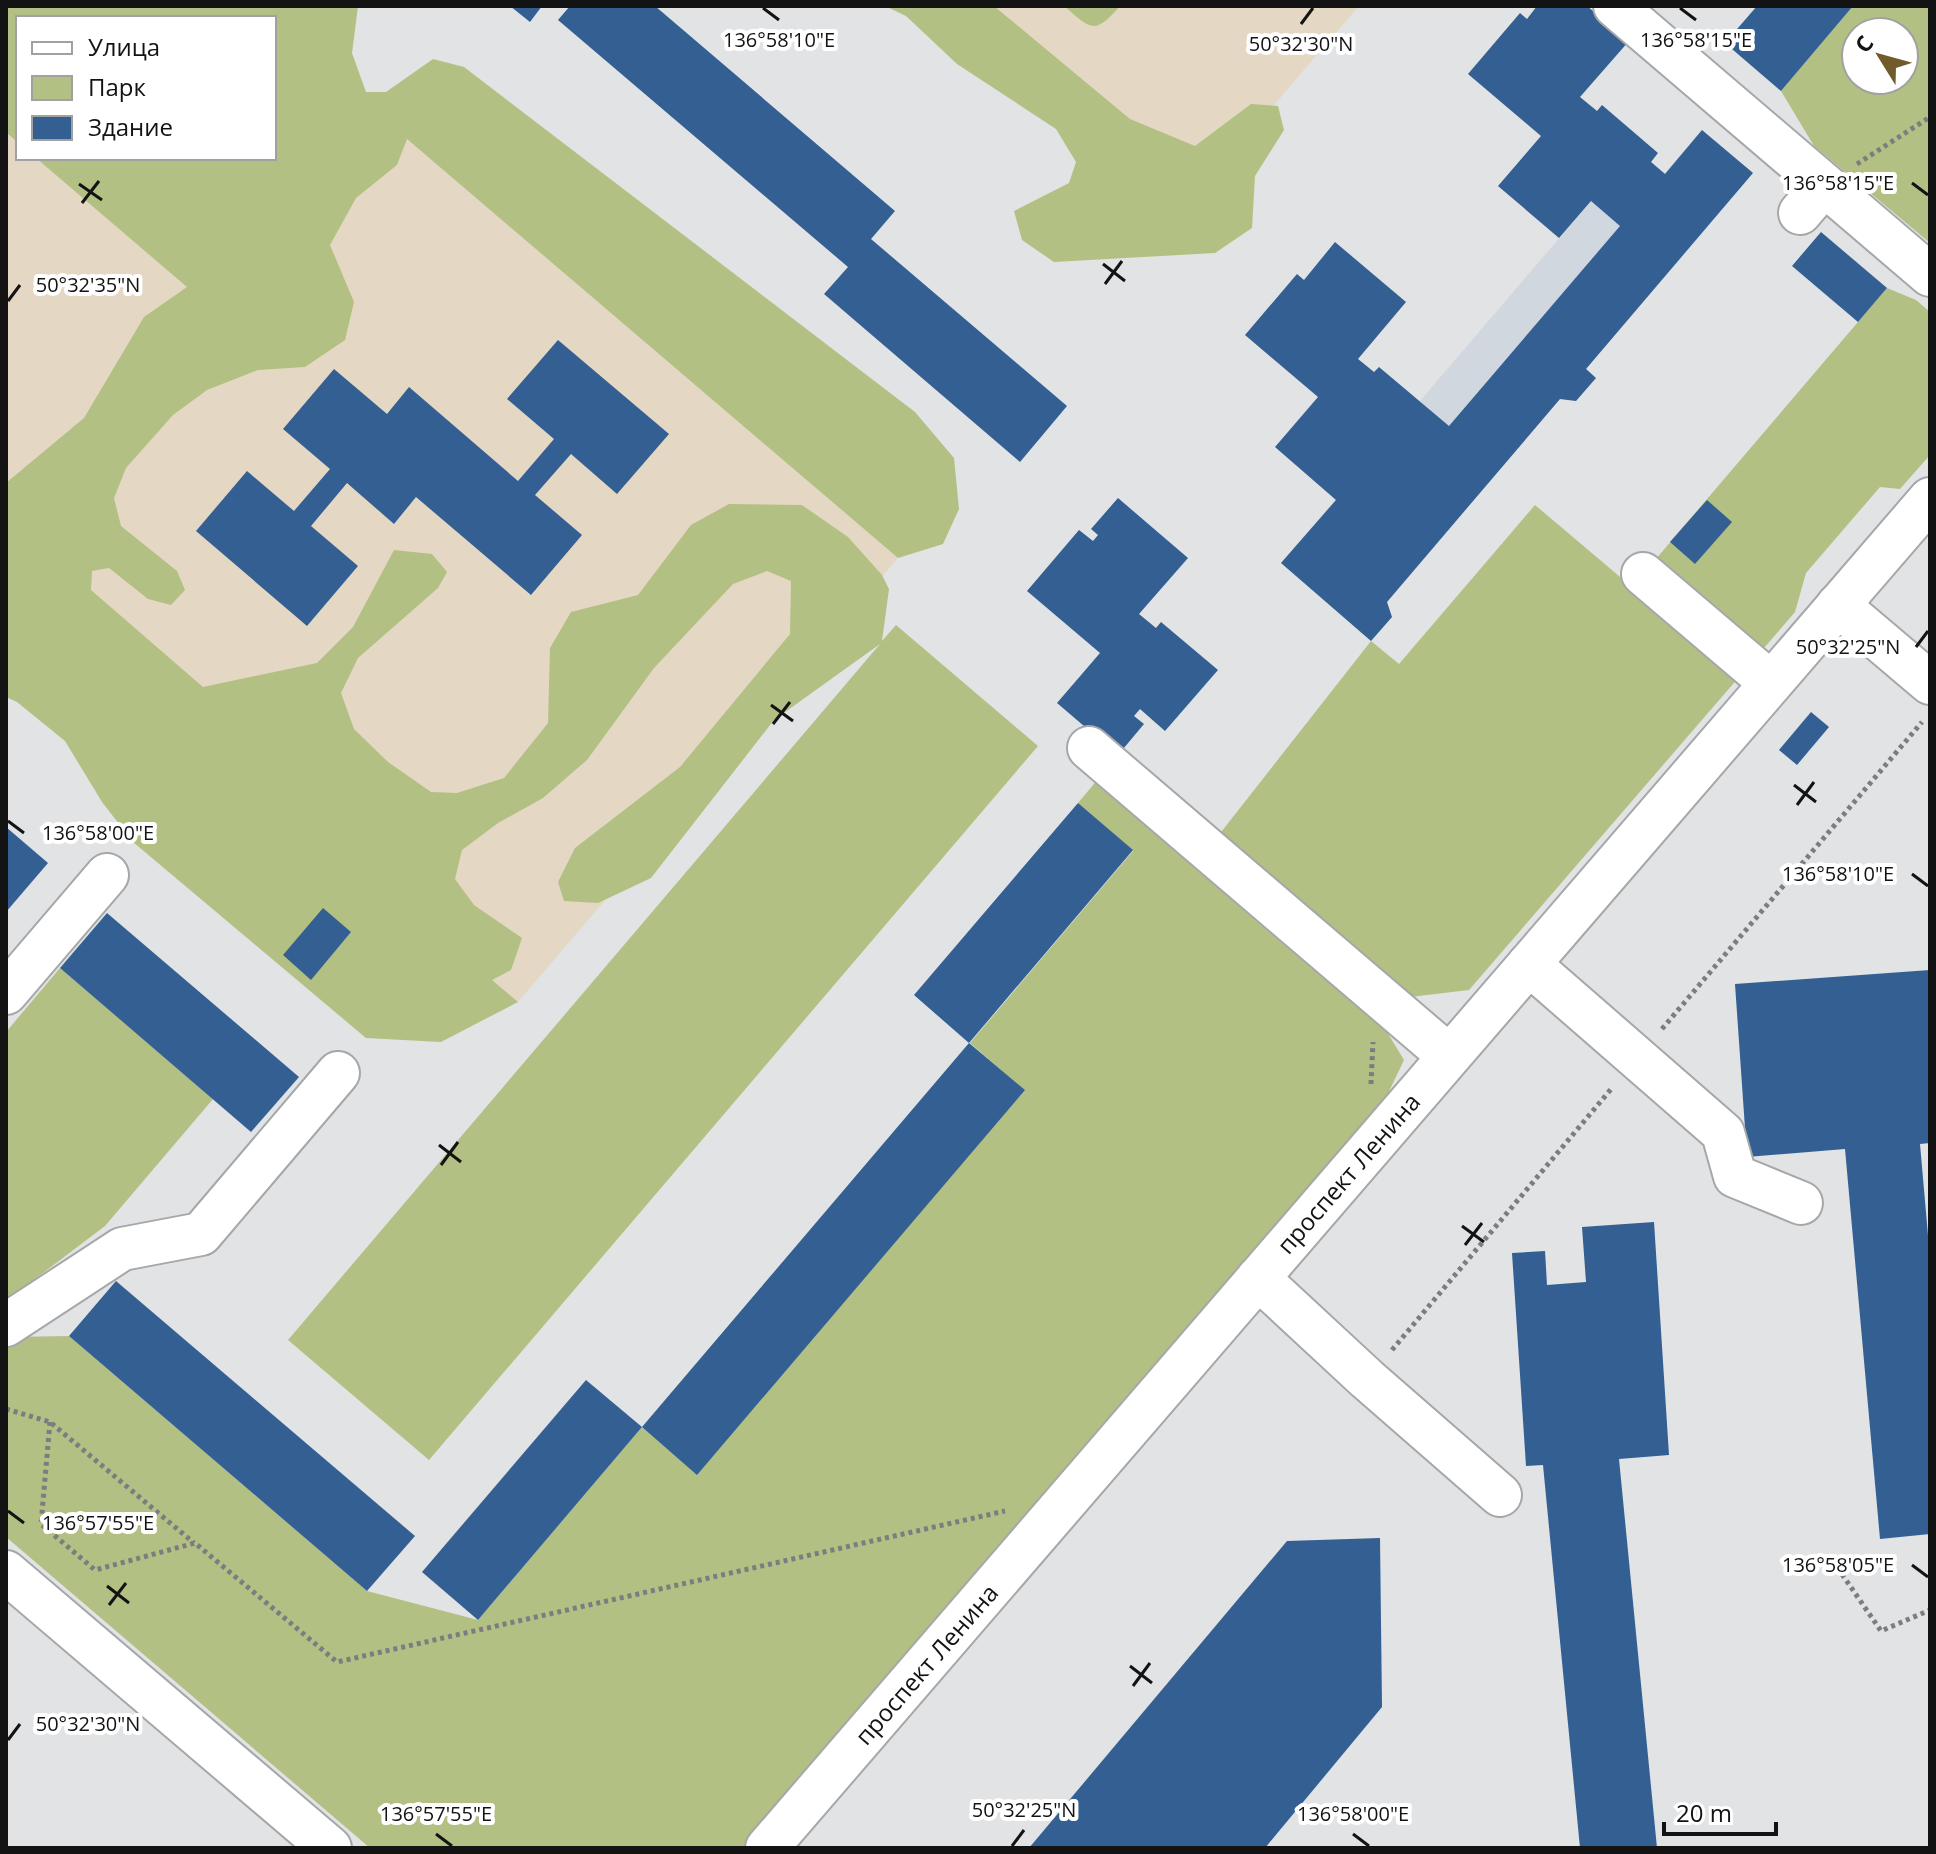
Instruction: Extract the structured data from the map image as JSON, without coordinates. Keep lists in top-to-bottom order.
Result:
{
  "streets": {
    "street": ["проспект Ленина"]
  },
  "legend": ["Улица", "Парк", "Здание"],
  "scale_bar": "20 m",
  "north": "top left",
  "coordinates": [
    "136°58'10\"E",
    "136°58'15\"E",
    "50°32'30\"N",
    "50°32'35\"N",
    "50°32'25\"N",
    "136°58'00\"E",
    "136°57'55\"E",
    "136°58'05\"E"
  ]
}
